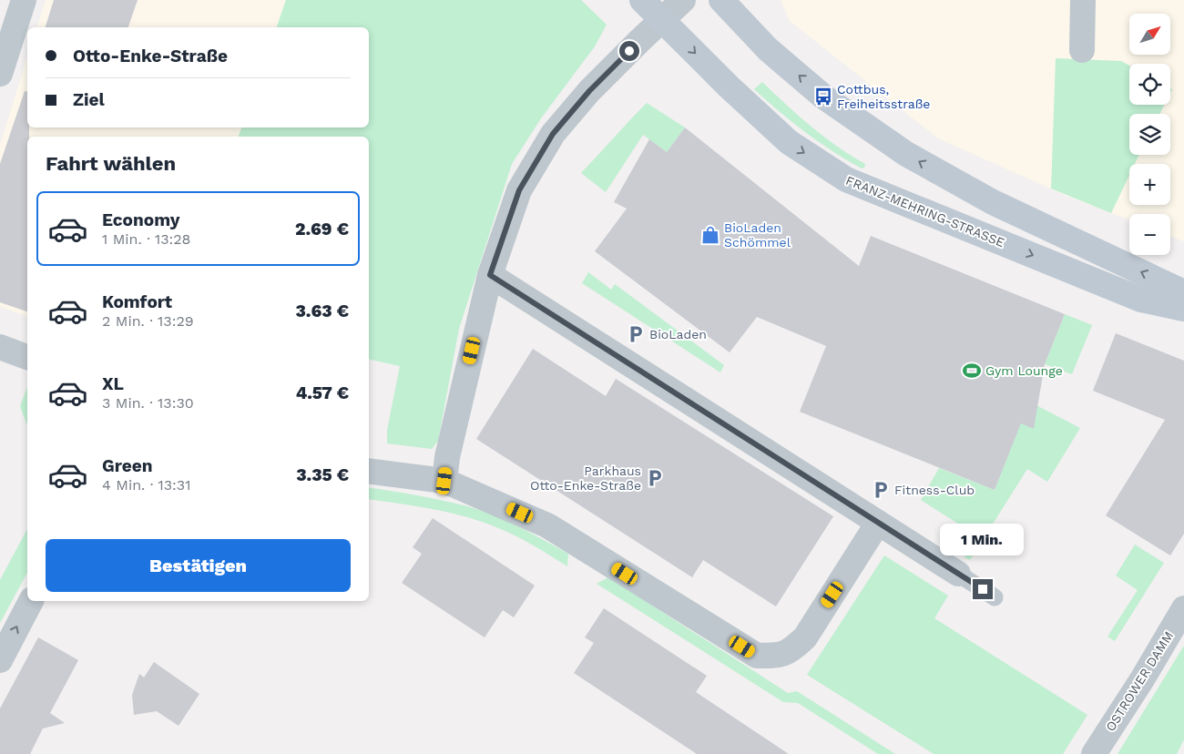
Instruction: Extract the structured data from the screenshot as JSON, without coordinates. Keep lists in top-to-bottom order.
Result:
{
  "streets": {
    "main road": ["FRANZ-MEHRING-STRASSE"],
    "street": ["OSTROWER DAMM"]
  },
  "places": {
    "bus stop": ["Cottbus, Freiheitsstraße"],
    "shop": ["BioLaden Schömmel"],
    "parking": ["BioLaden", "Parkhaus Otto-Enke-Straße", "Fitness-Club"],
    "sports": ["Gym Lounge"]
  },
  "north": "top right",
  "page": {
    "map_buttons": ["+", "−"],
    "banner": ["Otto-Enke-Straße", "Ziel"],
    "heading": "Fahrt wählen",
    "list": [
      {
        "name": "Economy",
        "note": "1 Min. · 13:28",
        "value": "2.69 €"
      },
      {
        "name": "Komfort",
        "note": "2 Min. · 13:29",
        "value": "3.63 €"
      },
      {
        "name": "XL",
        "note": "3 Min. · 13:30",
        "value": "4.57 €"
      },
      {
        "name": "Green",
        "note": "4 Min. · 13:31",
        "value": "3.35 €"
      }
    ],
    "bubble": "1 Min.",
    "buttons": "Bestätigen"
  }
}
